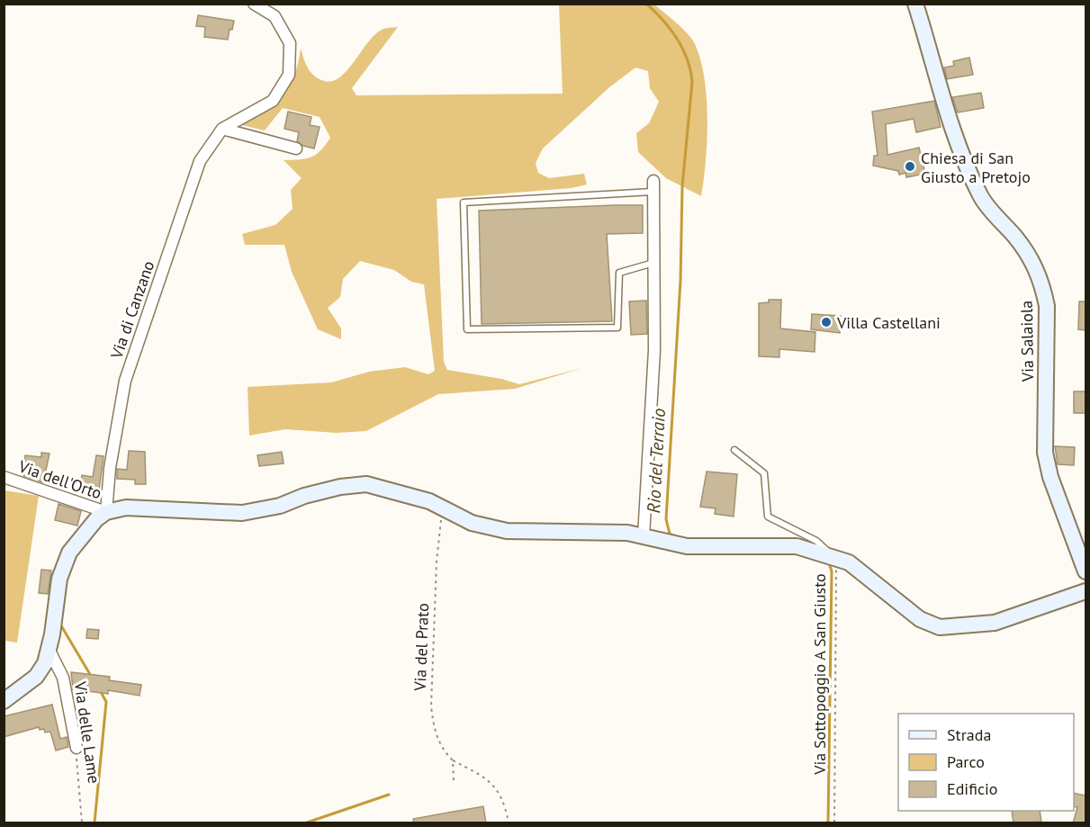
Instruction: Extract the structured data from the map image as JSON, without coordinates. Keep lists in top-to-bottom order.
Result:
{
  "streets": {
    "street": [
      "Via di Canzano",
      "Via Salaiola",
      "Via dell'Orto",
      "Via delle Lame"
    ],
    "lane": ["Via Sottopoggio A San Giusto"],
    "path": ["Via del Prato"]
  },
  "crossings": [
    ["Via di Canzano", "Via dell'Orto"]
  ],
  "water": ["Rio del Terraio"],
  "places": ["Chiesa di San Giusto a Pretojo", "Villa Castellani"],
  "legend": ["Strada", "Parco", "Edificio"]
}
